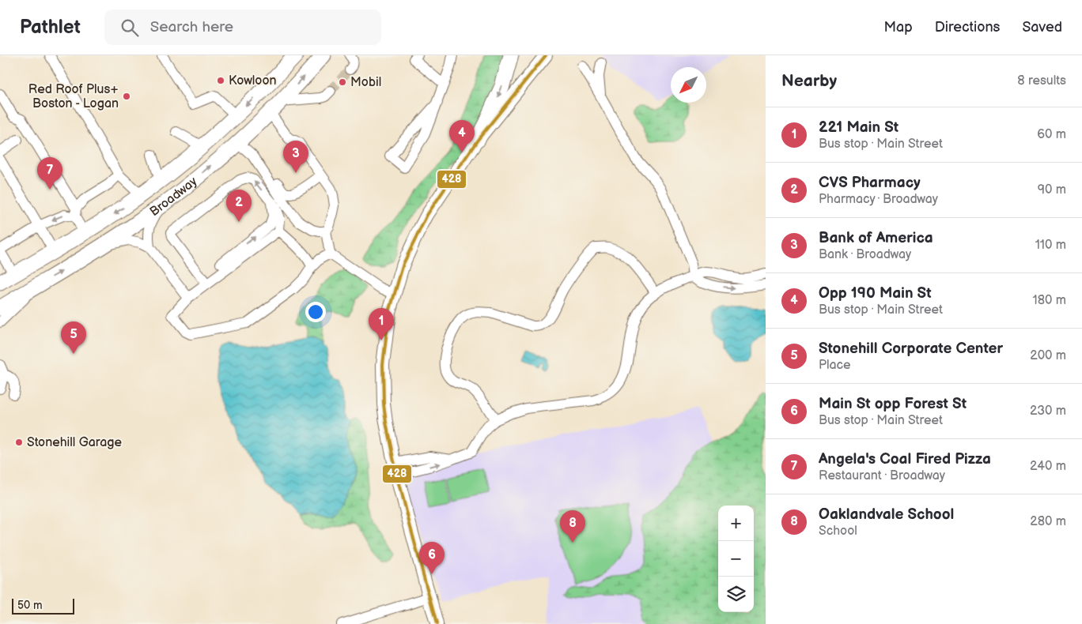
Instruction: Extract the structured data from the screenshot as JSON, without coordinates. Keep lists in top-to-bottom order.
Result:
{
  "streets": {
    "highway": ["Broadway"]
  },
  "places": [
    "Kowloon",
    "Mobil",
    "Red Roof Plus+ Boston - Logan",
    "Stonehill Garage"
  ],
  "lines": ["transit line 428"],
  "scale_bar": "50 m",
  "north": "bottom left",
  "page": {
    "header": "Pathlet",
    "search": "Search here",
    "nav": ["Map", "Directions", "Saved"],
    "heading": ["Nearby", "8 results"],
    "list": [
      {
        "mark": "1",
        "name": "221 Main St",
        "note": "Bus stop · Main Street",
        "value": "60 m"
      },
      {
        "mark": "2",
        "name": "CVS Pharmacy",
        "note": "Pharmacy · Broadway",
        "value": "90 m"
      },
      {
        "mark": "3",
        "name": "Bank of America",
        "note": "Bank · Broadway",
        "value": "110 m"
      },
      {
        "mark": "4",
        "name": "Opp 190 Main St",
        "note": "Bus stop · Main Street",
        "value": "180 m"
      },
      {
        "mark": "5",
        "name": "Stonehill Corporate Center",
        "note": "Place",
        "value": "200 m"
      },
      {
        "mark": "6",
        "name": "Main St opp Forest St",
        "note": "Bus stop · Main Street",
        "value": "230 m"
      },
      {
        "mark": "7",
        "name": "Angela's Coal Fired Pizza",
        "note": "Restaurant · Broadway",
        "value": "240 m"
      },
      {
        "mark": "8",
        "name": "Oaklandvale School",
        "note": "School",
        "value": "280 m"
      }
    ],
    "pins": [
      "4",
      "3",
      "7",
      "2",
      "1",
      "5",
      "8",
      "6"
    ],
    "map_buttons": ["+", "−"],
    "scale": "50 m"
  }
}
